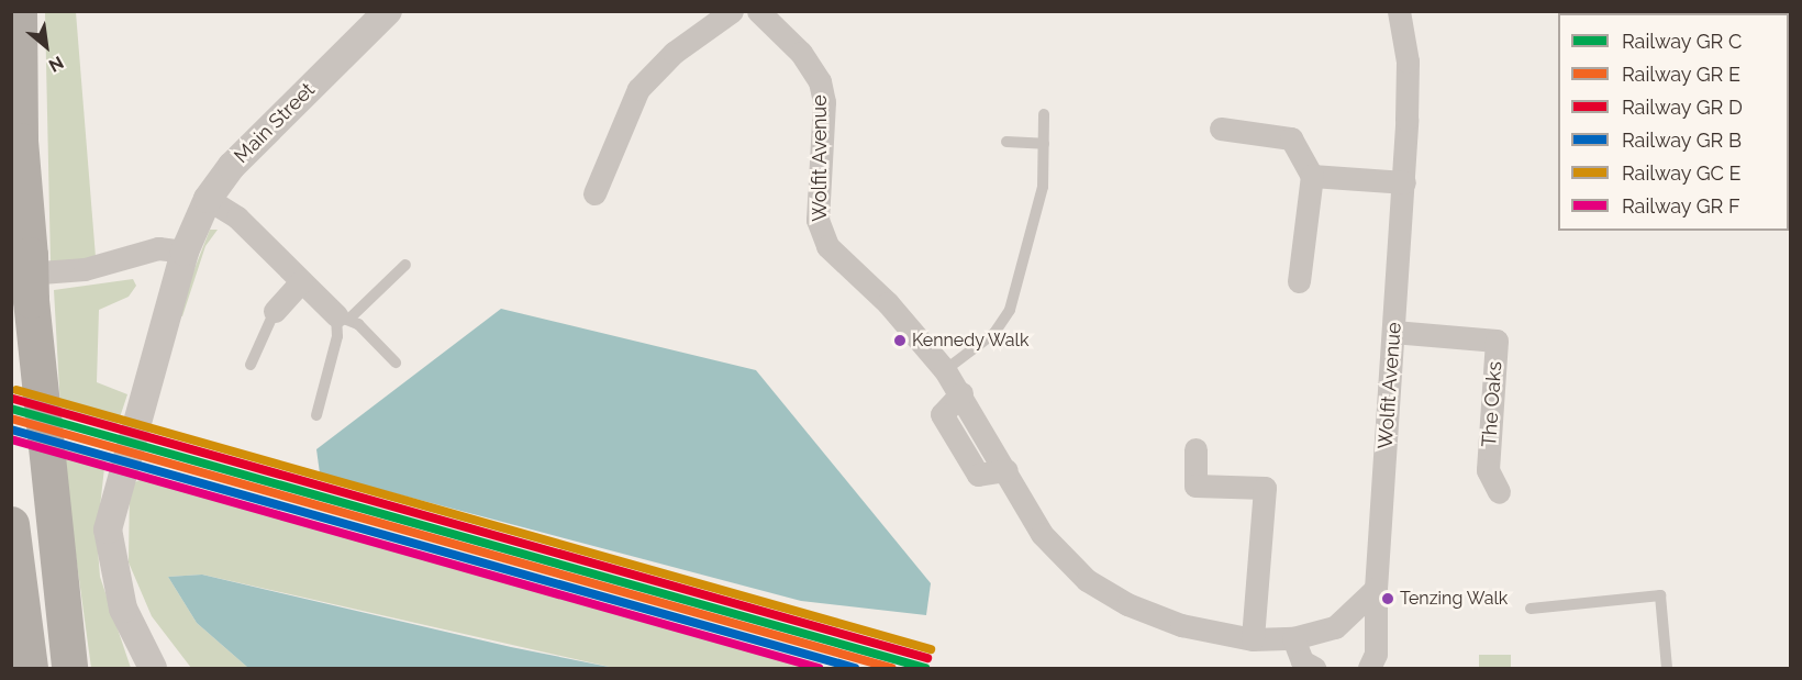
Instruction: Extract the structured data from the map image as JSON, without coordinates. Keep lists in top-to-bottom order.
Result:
{
  "streets": {
    "street": ["Main Street", "Wolfit Avenue", "The Oaks"]
  },
  "crossings": [
    ["Wolfit Avenue", "The Oaks"]
  ],
  "places": ["Kennedy Walk", "Tenzing Walk"],
  "legend": [
    "Railway GR C",
    "Railway GR E",
    "Railway GR D",
    "Railway GR B",
    "Railway GC E",
    "Railway GR F"
  ],
  "north": "bottom right"
}
